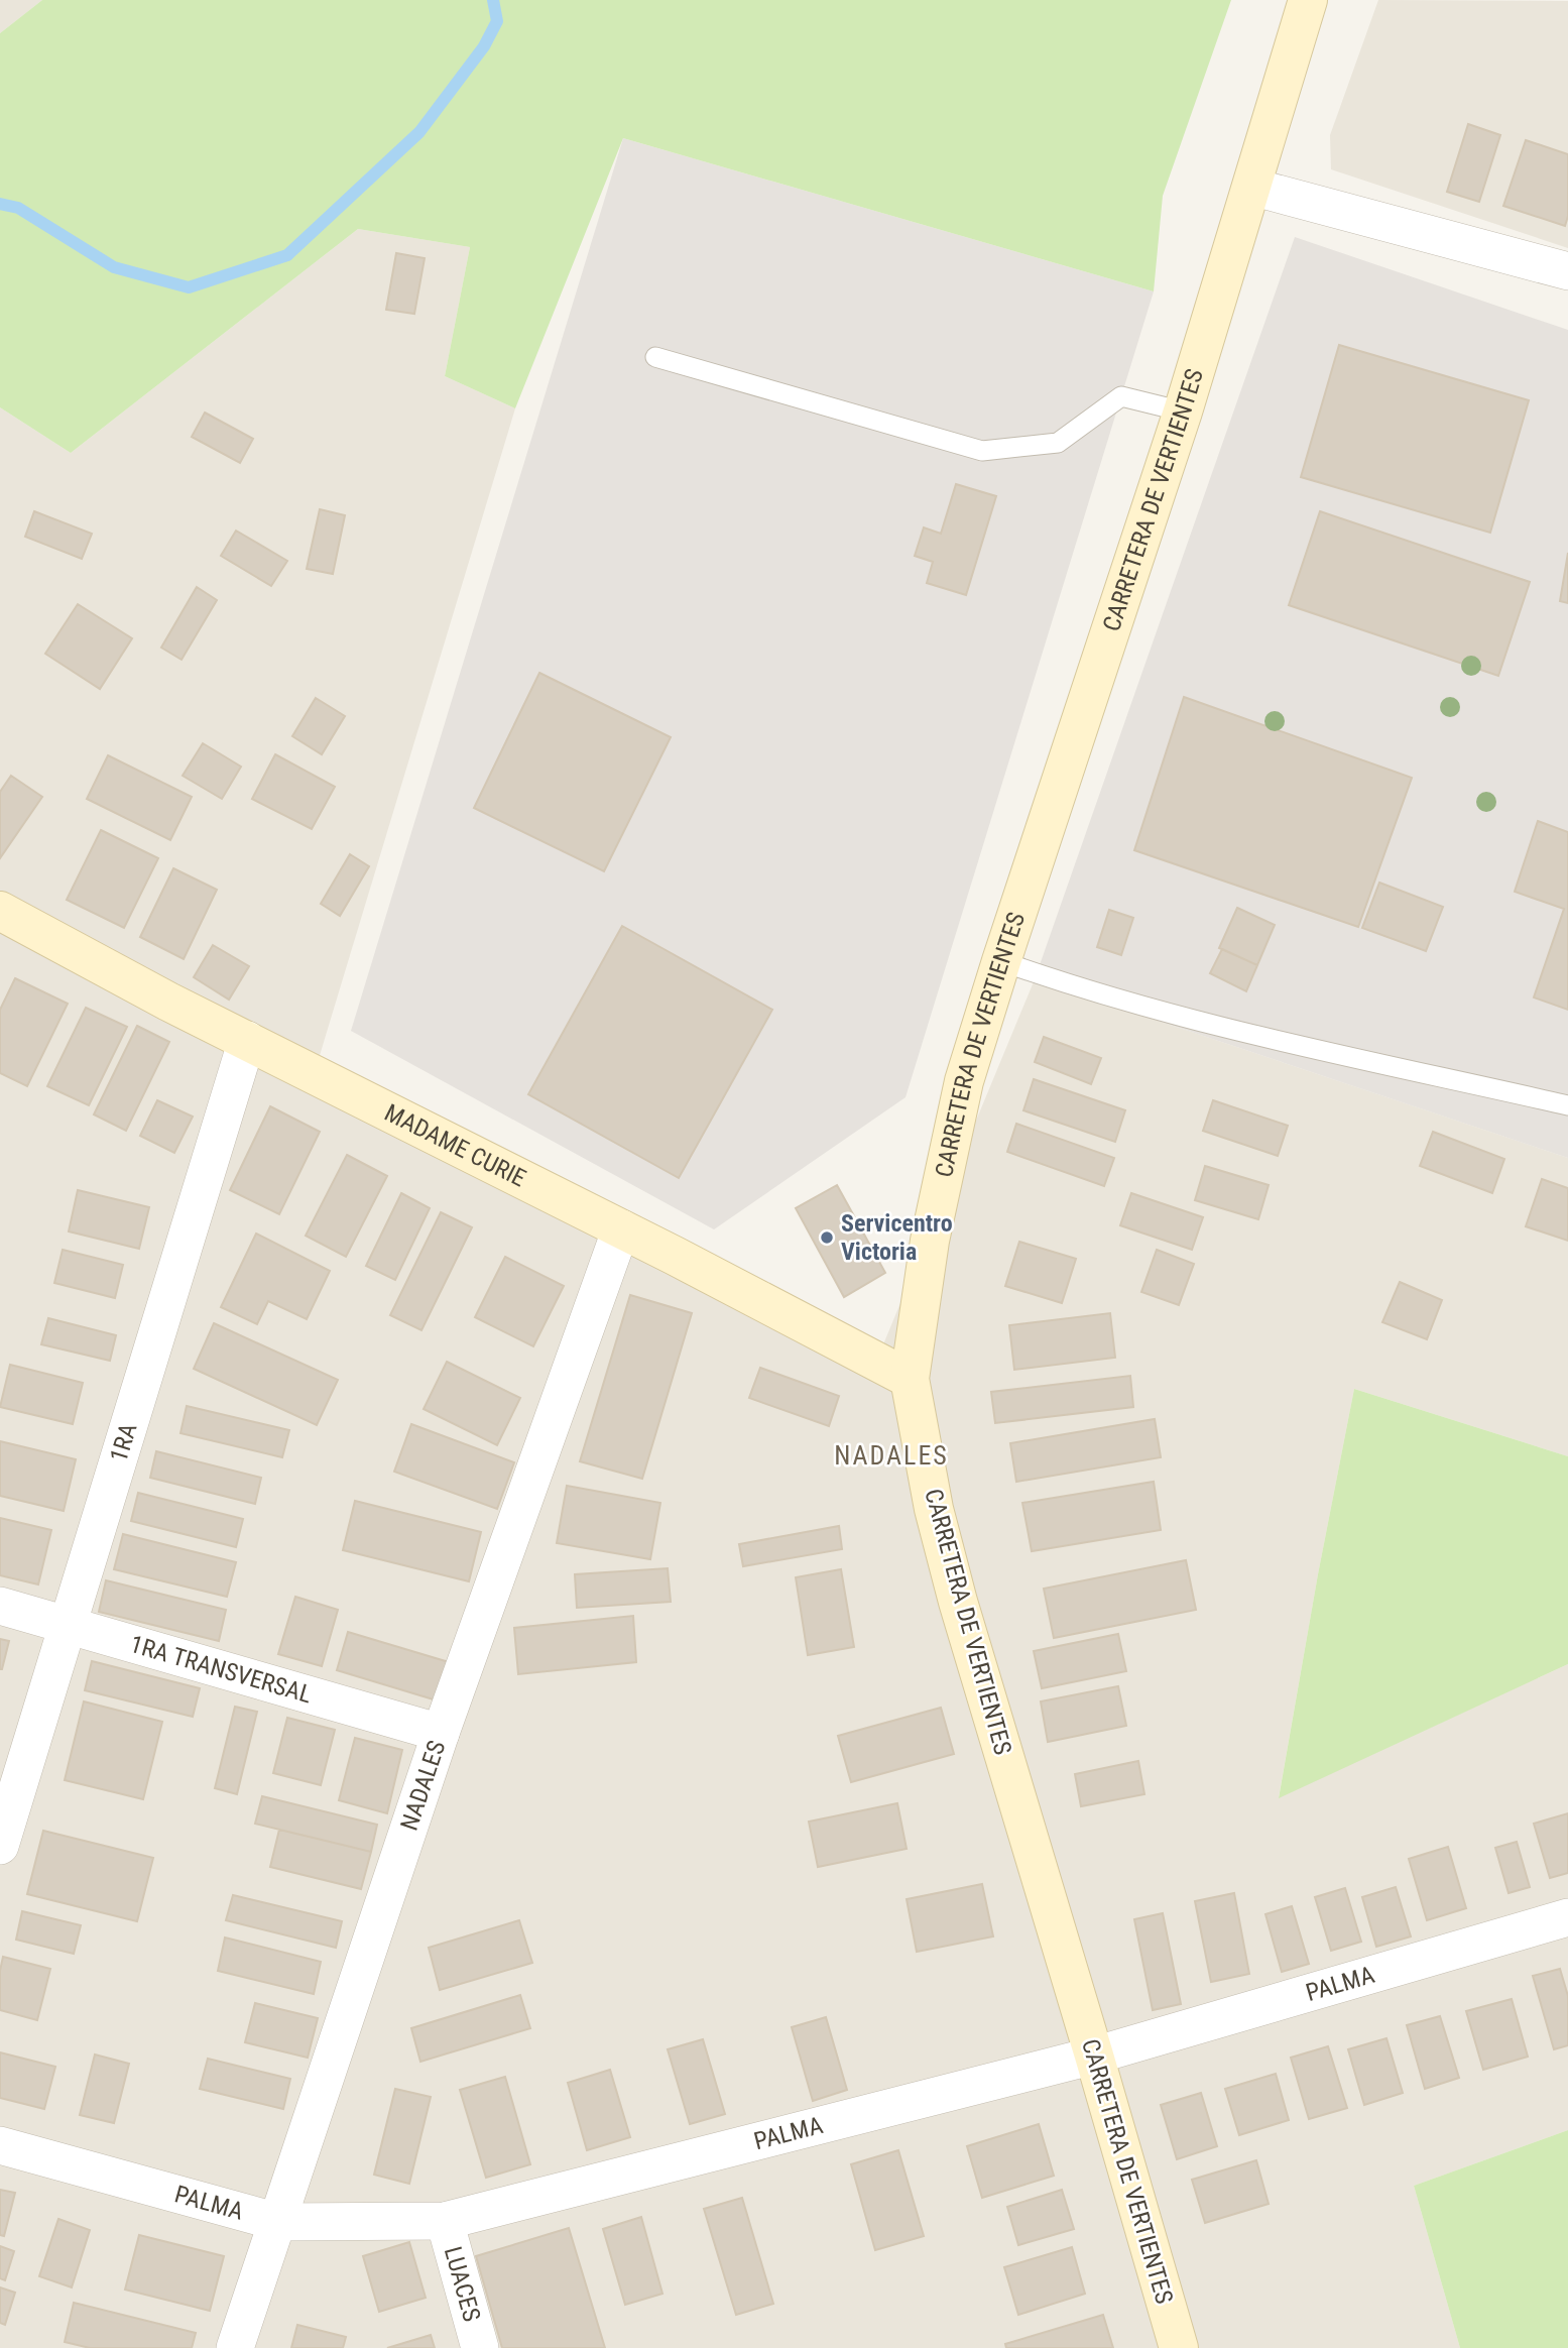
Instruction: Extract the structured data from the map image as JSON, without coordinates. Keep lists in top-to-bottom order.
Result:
{
  "streets": {
    "main road": ["CARRETERA DE VERTIENTES", "MADAME CURIE"],
    "street": [
      "1RA",
      "1RA TRANSVERSAL",
      "NADALES",
      "PALMA",
      "LUACES"
    ]
  },
  "crossings": [
    ["CARRETERA DE VERTIENTES", "MADAME CURIE"],
    ["CARRETERA DE VERTIENTES", "PALMA"],
    ["MADAME CURIE", "1RA"],
    ["MADAME CURIE", "NADALES"],
    ["1RA", "1RA TRANSVERSAL"],
    ["1RA TRANSVERSAL", "NADALES"],
    ["NADALES", "PALMA"],
    ["PALMA", "LUACES"]
  ],
  "districts": ["NADALES"],
  "places": ["Servicentro Victoria"]
}
